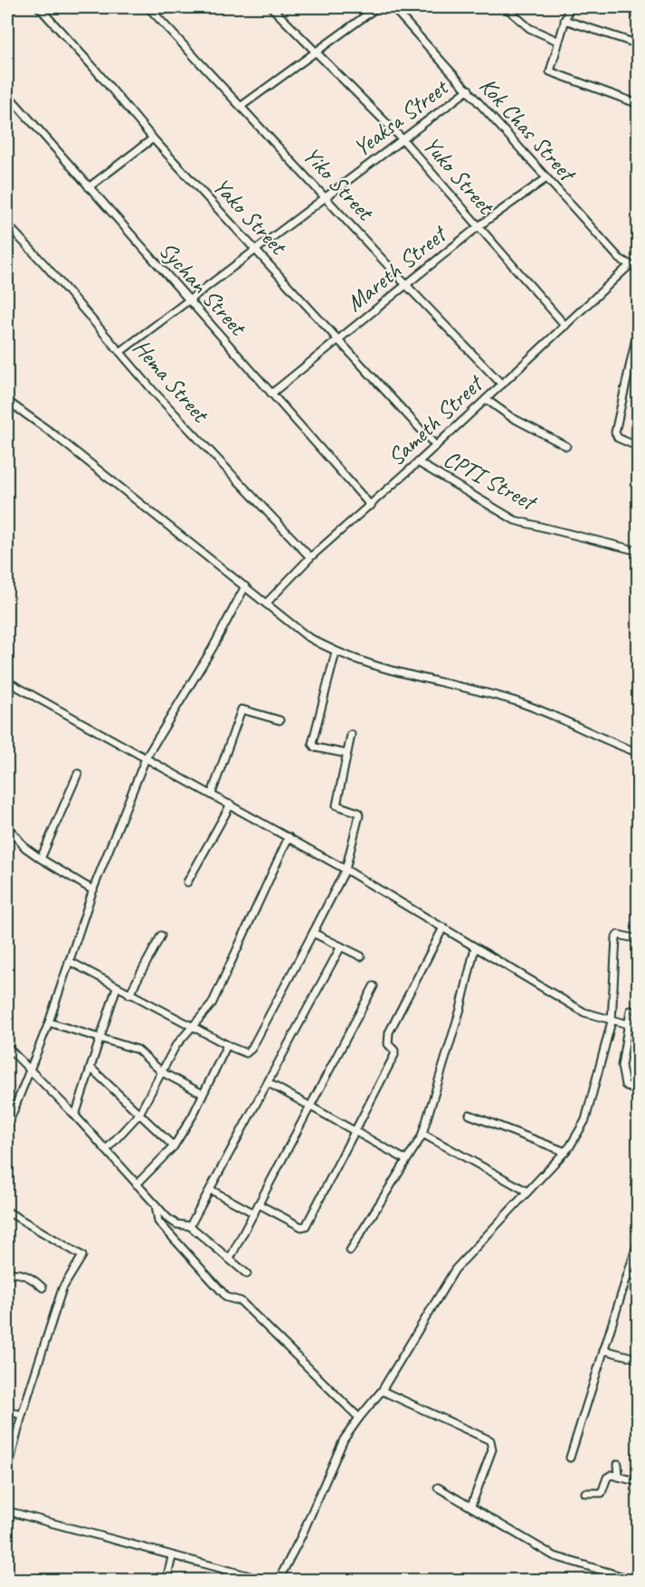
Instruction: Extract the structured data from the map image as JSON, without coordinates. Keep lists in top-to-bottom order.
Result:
{
  "streets": {
    "street": [
      "Yeaksa Street",
      "Kok Chas Street",
      "Yuko Street",
      "Yiko Street",
      "Yako Street",
      "Mareth Street",
      "Sychan Street",
      "Hema Street",
      "Sameth Street",
      "CPTI Street"
    ]
  },
  "crossings": [
    ["Yeaksa Street", "Kok Chas Street"],
    ["Yeaksa Street", "Yuko Street"],
    ["Yeaksa Street", "Yiko Street"],
    ["Yeaksa Street", "Yako Street"],
    ["Yeaksa Street", "Sychan Street"],
    ["Yeaksa Street", "Hema Street"],
    ["Kok Chas Street", "Mareth Street"],
    ["Kok Chas Street", "Sameth Street"],
    ["Yuko Street", "Mareth Street"],
    ["Yuko Street", "Sameth Street"],
    ["Yiko Street", "Mareth Street"],
    ["Yiko Street", "Sameth Street"],
    ["Yako Street", "Mareth Street"],
    ["Yako Street", "Sameth Street"],
    ["Mareth Street", "Sychan Street"],
    ["Sychan Street", "Sameth Street"],
    ["Hema Street", "Sameth Street"],
    ["Sameth Street", "CPTI Street"]
  ]
}
